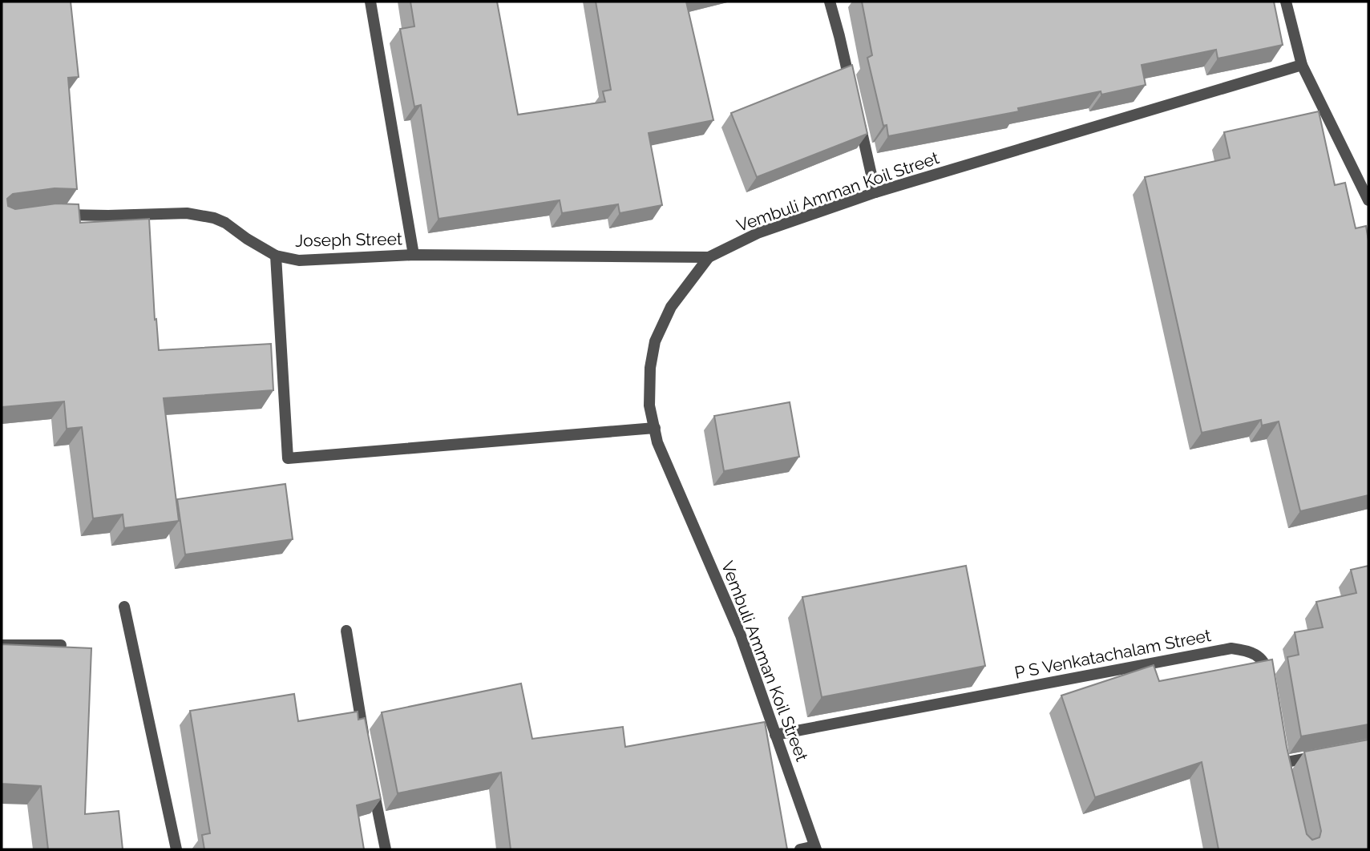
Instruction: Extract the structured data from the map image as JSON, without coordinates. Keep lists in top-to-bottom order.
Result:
{
  "streets": {
    "street": ["Vembuli Amman Koil Street", "Joseph Street", "P S Venkatachalam Street"]
  },
  "crossings": [
    ["Vembuli Amman Koil Street", "Joseph Street"],
    ["Vembuli Amman Koil Street", "P S Venkatachalam Street"]
  ]
}
